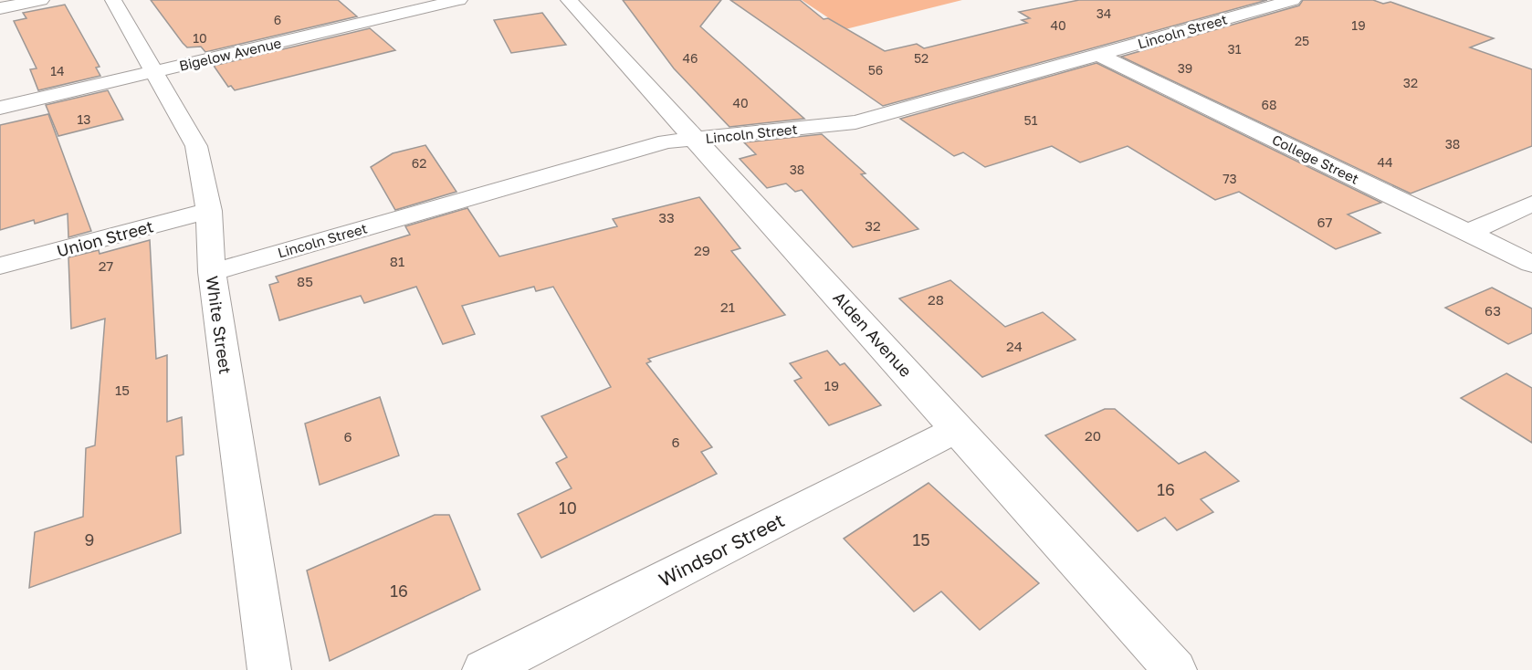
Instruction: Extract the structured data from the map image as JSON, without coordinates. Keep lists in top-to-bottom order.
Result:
{
  "streets": {
    "street": [
      "Lincoln Street",
      "Bigelow Avenue",
      "College Street",
      "Union Street",
      "White Street",
      "Alden Avenue",
      "Windsor Street"
    ]
  },
  "crossings": [
    ["Lincoln Street", "College Street"],
    ["Lincoln Street", "White Street"],
    ["Lincoln Street", "Alden Avenue"],
    ["Bigelow Avenue", "White Street"],
    ["Union Street", "White Street"],
    ["Alden Avenue", "Windsor Street"]
  ],
  "house_numbers": [
    "34",
    "6",
    "40",
    "19",
    "10",
    "25",
    "31",
    "46",
    "52",
    "39",
    "56",
    "14",
    "32",
    "40",
    "68",
    "13",
    "51",
    "38",
    "44",
    "62",
    "38",
    "73",
    "33",
    "67",
    "32",
    "29",
    "81",
    "27",
    "85",
    "28",
    "21",
    "63",
    "24",
    "19",
    "15",
    "20",
    "6",
    "6",
    "16",
    "10",
    "9",
    "15",
    "16"
  ]
}
